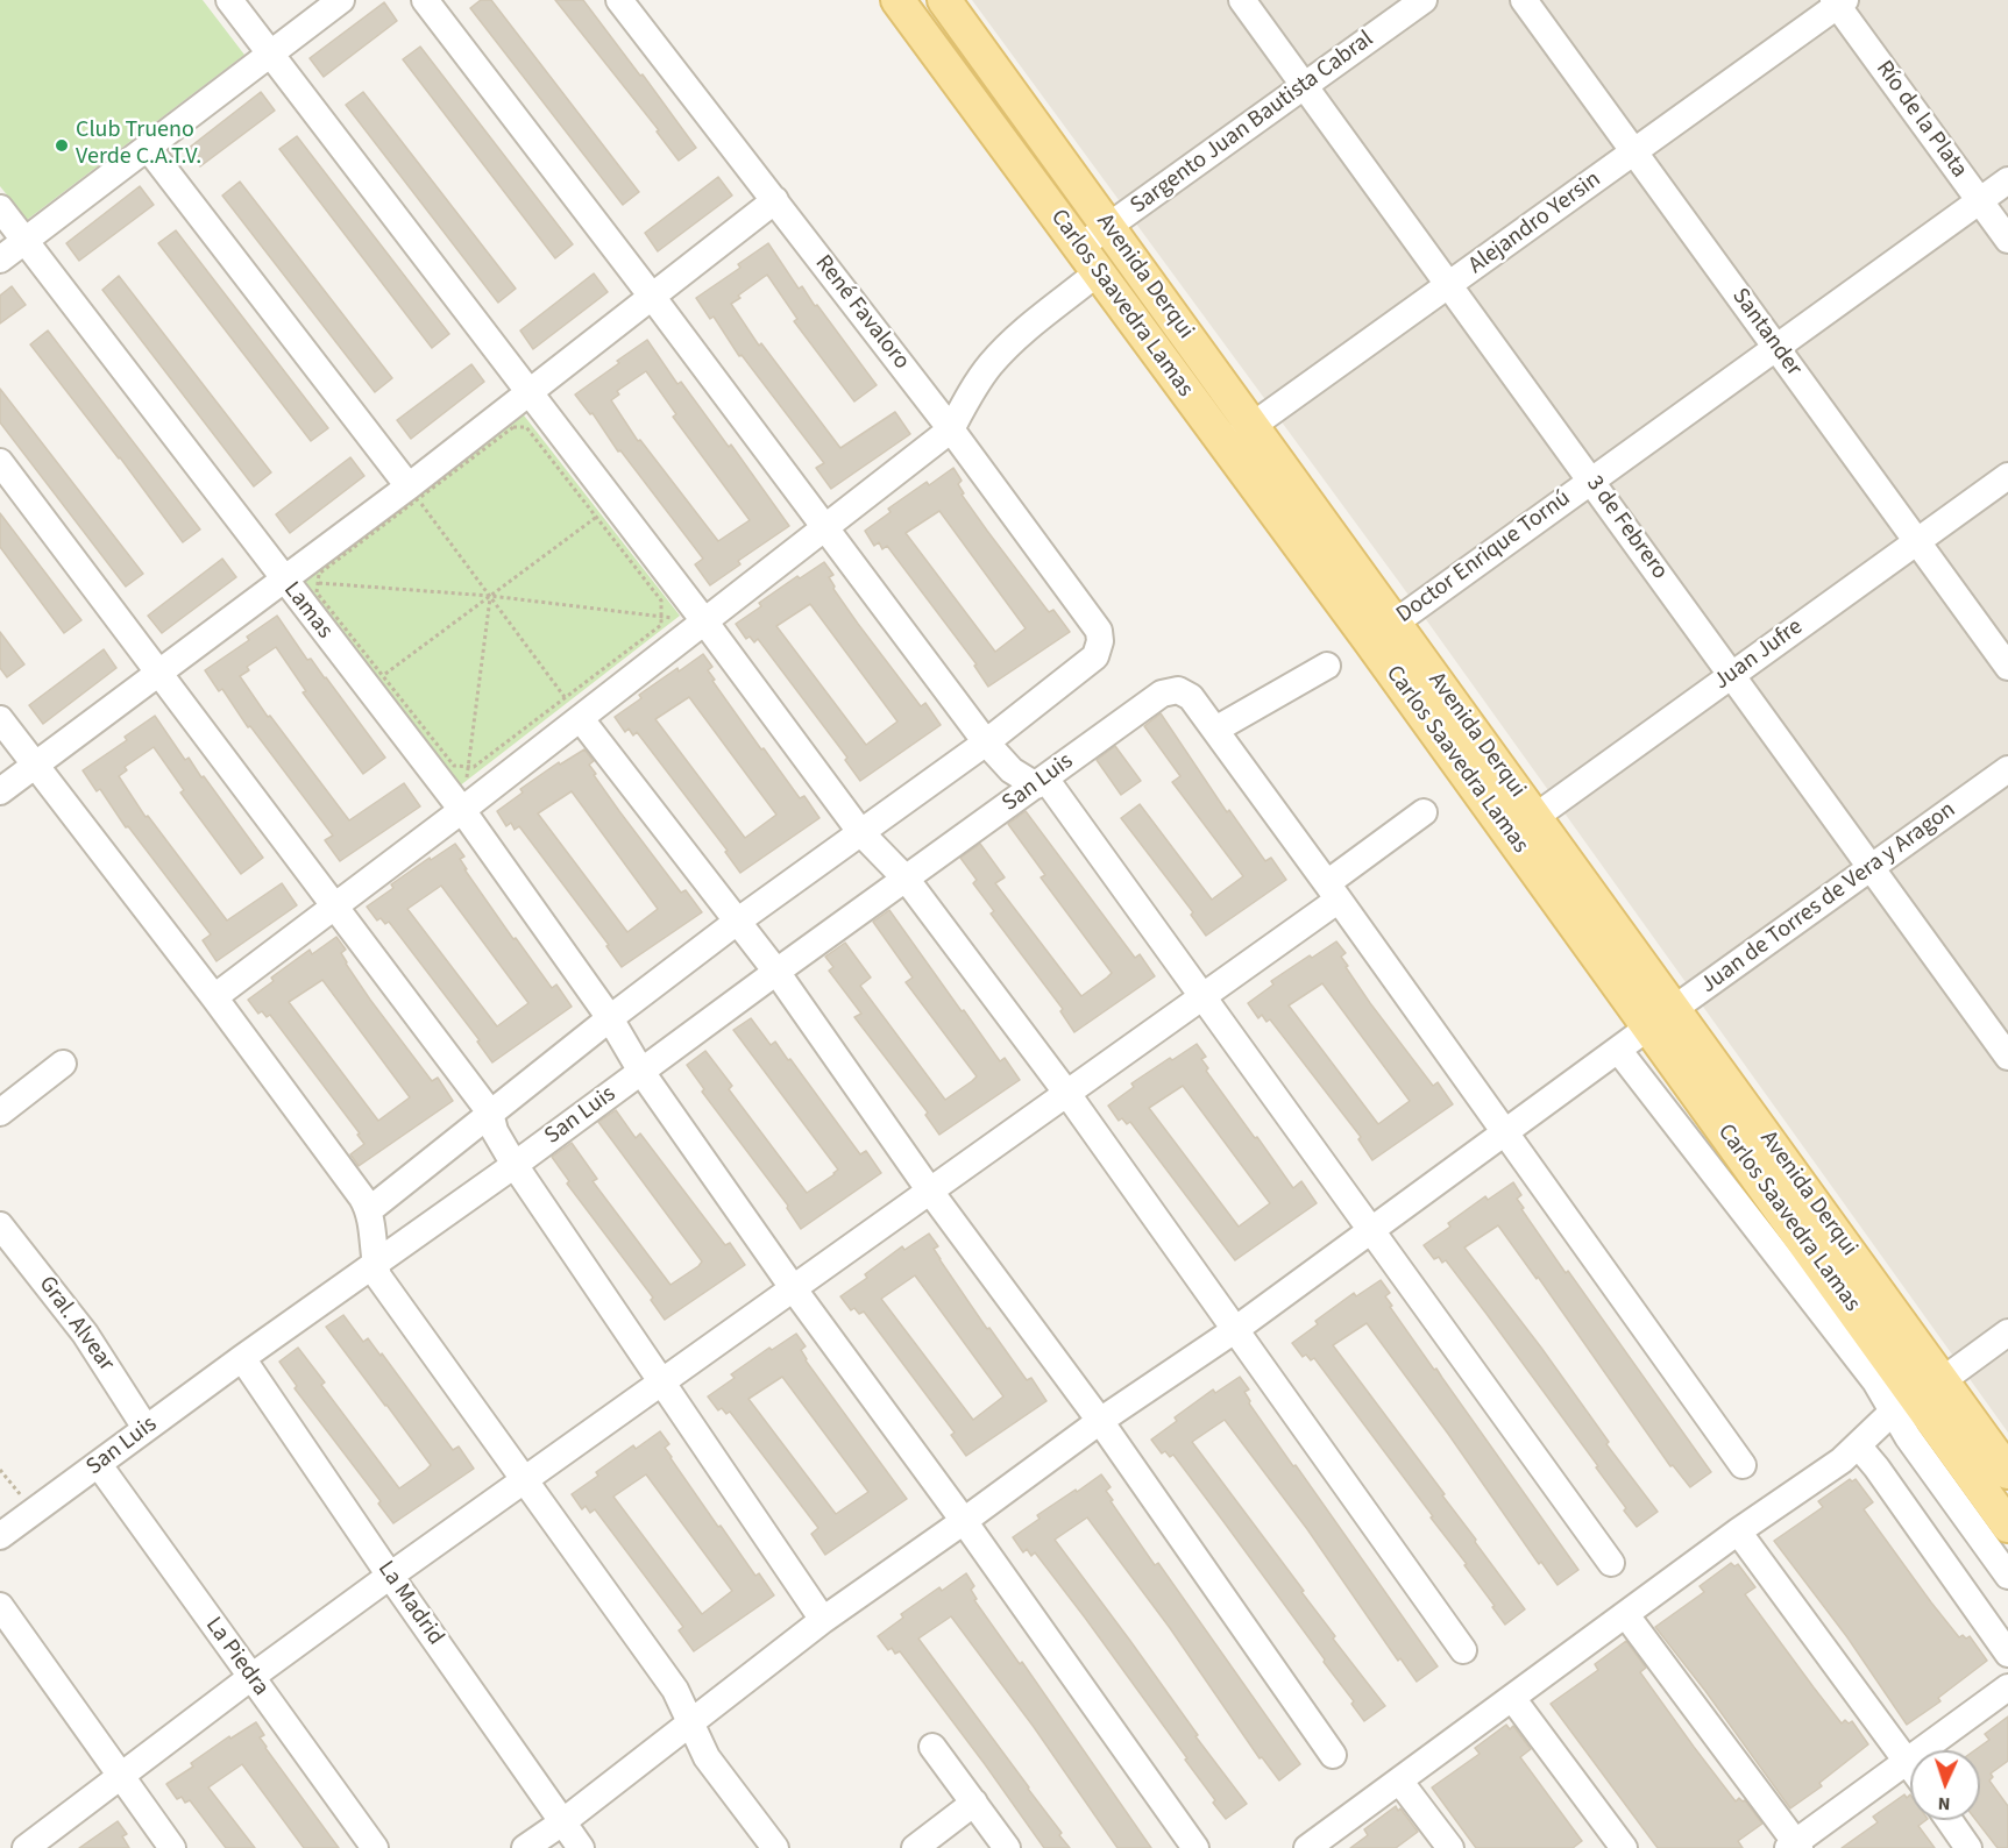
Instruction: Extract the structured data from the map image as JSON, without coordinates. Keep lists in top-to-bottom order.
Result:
{
  "streets": {
    "main road": ["Avenida Derqui", "Carlos Saavedra Lamas"],
    "street": [
      "Río de la Plata",
      "Sargento Juan Bautista Cabral",
      "Alejandro Yersin",
      "René Favaloro",
      "Santander",
      "3 de Febrero",
      "Doctor Enrique Tornú",
      "Lamas",
      "Juan Jufre",
      "San Luis",
      "Juan de Torres de Vera y Aragon",
      "Gral. Alvear",
      "La Madrid",
      "La Piedra"
    ]
  },
  "crossings": [
    ["Río de la Plata", "Alejandro Yersin"],
    ["Río de la Plata", "Doctor Enrique Tornú"],
    ["Sargento Juan Bautista Cabral", "Avenida Derqui"],
    ["Sargento Juan Bautista Cabral", "Carlos Saavedra Lamas"],
    ["Sargento Juan Bautista Cabral", "René Favaloro"],
    ["Sargento Juan Bautista Cabral", "3 de Febrero"],
    ["Alejandro Yersin", "Avenida Derqui"],
    ["Alejandro Yersin", "Carlos Saavedra Lamas"],
    ["Alejandro Yersin", "Santander"],
    ["Alejandro Yersin", "3 de Febrero"],
    ["Avenida Derqui", "Carlos Saavedra Lamas"],
    ["Avenida Derqui", "Doctor Enrique Tornú"],
    ["Avenida Derqui", "Juan Jufre"],
    ["Avenida Derqui", "Juan de Torres de Vera y Aragon"],
    ["Carlos Saavedra Lamas", "Doctor Enrique Tornú"],
    ["Carlos Saavedra Lamas", "Juan de Torres de Vera y Aragon"],
    ["Santander", "Doctor Enrique Tornú"],
    ["Santander", "Juan Jufre"],
    ["3 de Febrero", "Doctor Enrique Tornú"],
    ["3 de Febrero", "Juan Jufre"],
    ["3 de Febrero", "Juan de Torres de Vera y Aragon"],
    ["Lamas", "San Luis"],
    ["Lamas", "Juan de Torres de Vera y Aragon"],
    ["San Luis", "Gral. Alvear"],
    ["San Luis", "La Madrid"],
    ["San Luis", "La Piedra"],
    ["Juan de Torres de Vera y Aragon", "La Madrid"]
  ],
  "places": ["Club Trueno Verde C.A.T.V."],
  "north": "bottom"
}
